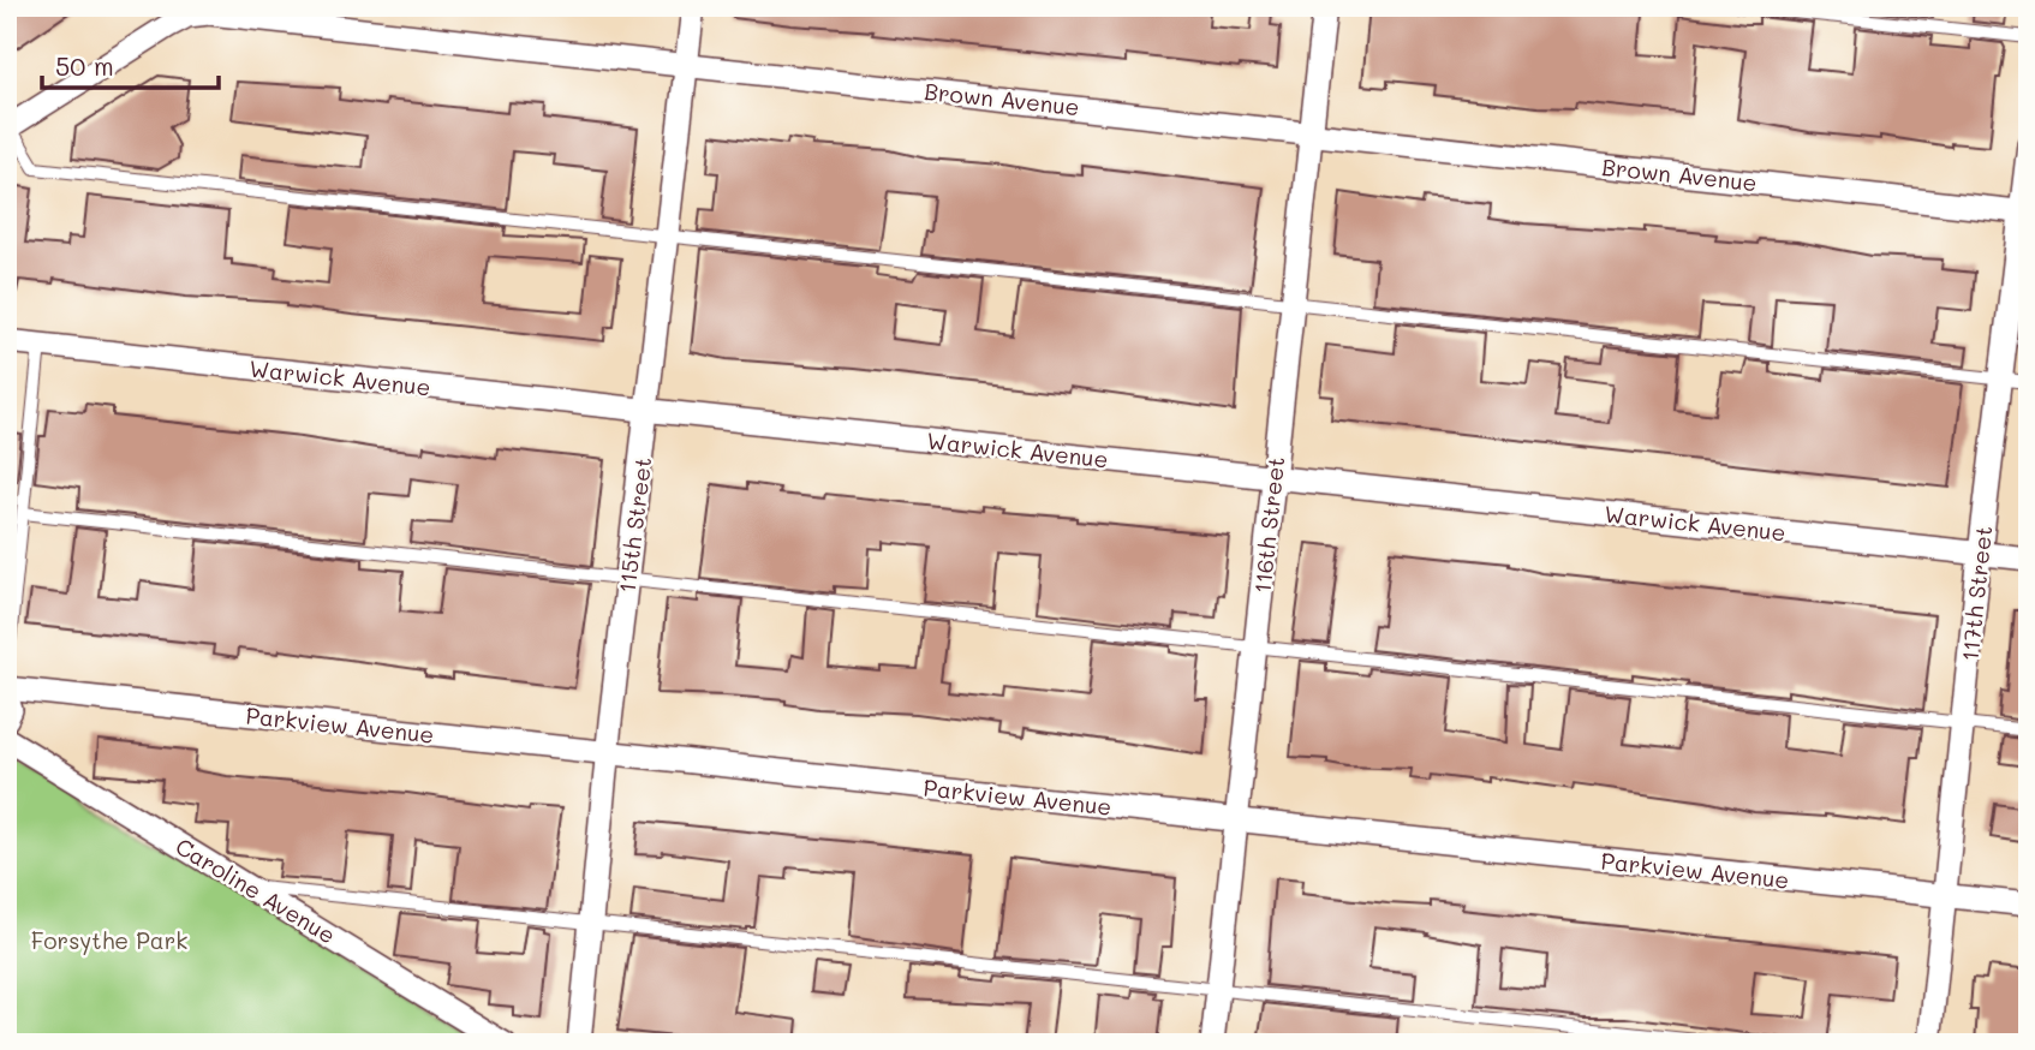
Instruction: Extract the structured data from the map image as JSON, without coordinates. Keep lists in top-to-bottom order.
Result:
{
  "streets": {
    "street": [
      "Brown Avenue",
      "Warwick Avenue",
      "115th Street",
      "116th Street",
      "117th Street",
      "Parkview Avenue",
      "Caroline Avenue"
    ]
  },
  "crossings": [
    ["Brown Avenue", "115th Street"],
    ["Brown Avenue", "116th Street"],
    ["Brown Avenue", "117th Street"],
    ["Warwick Avenue", "115th Street"],
    ["Warwick Avenue", "116th Street"],
    ["Warwick Avenue", "117th Street"],
    ["115th Street", "Parkview Avenue"],
    ["116th Street", "Parkview Avenue"],
    ["117th Street", "Parkview Avenue"]
  ],
  "parks": ["Forsythe Park"],
  "scale_bar": "50 m"
}
